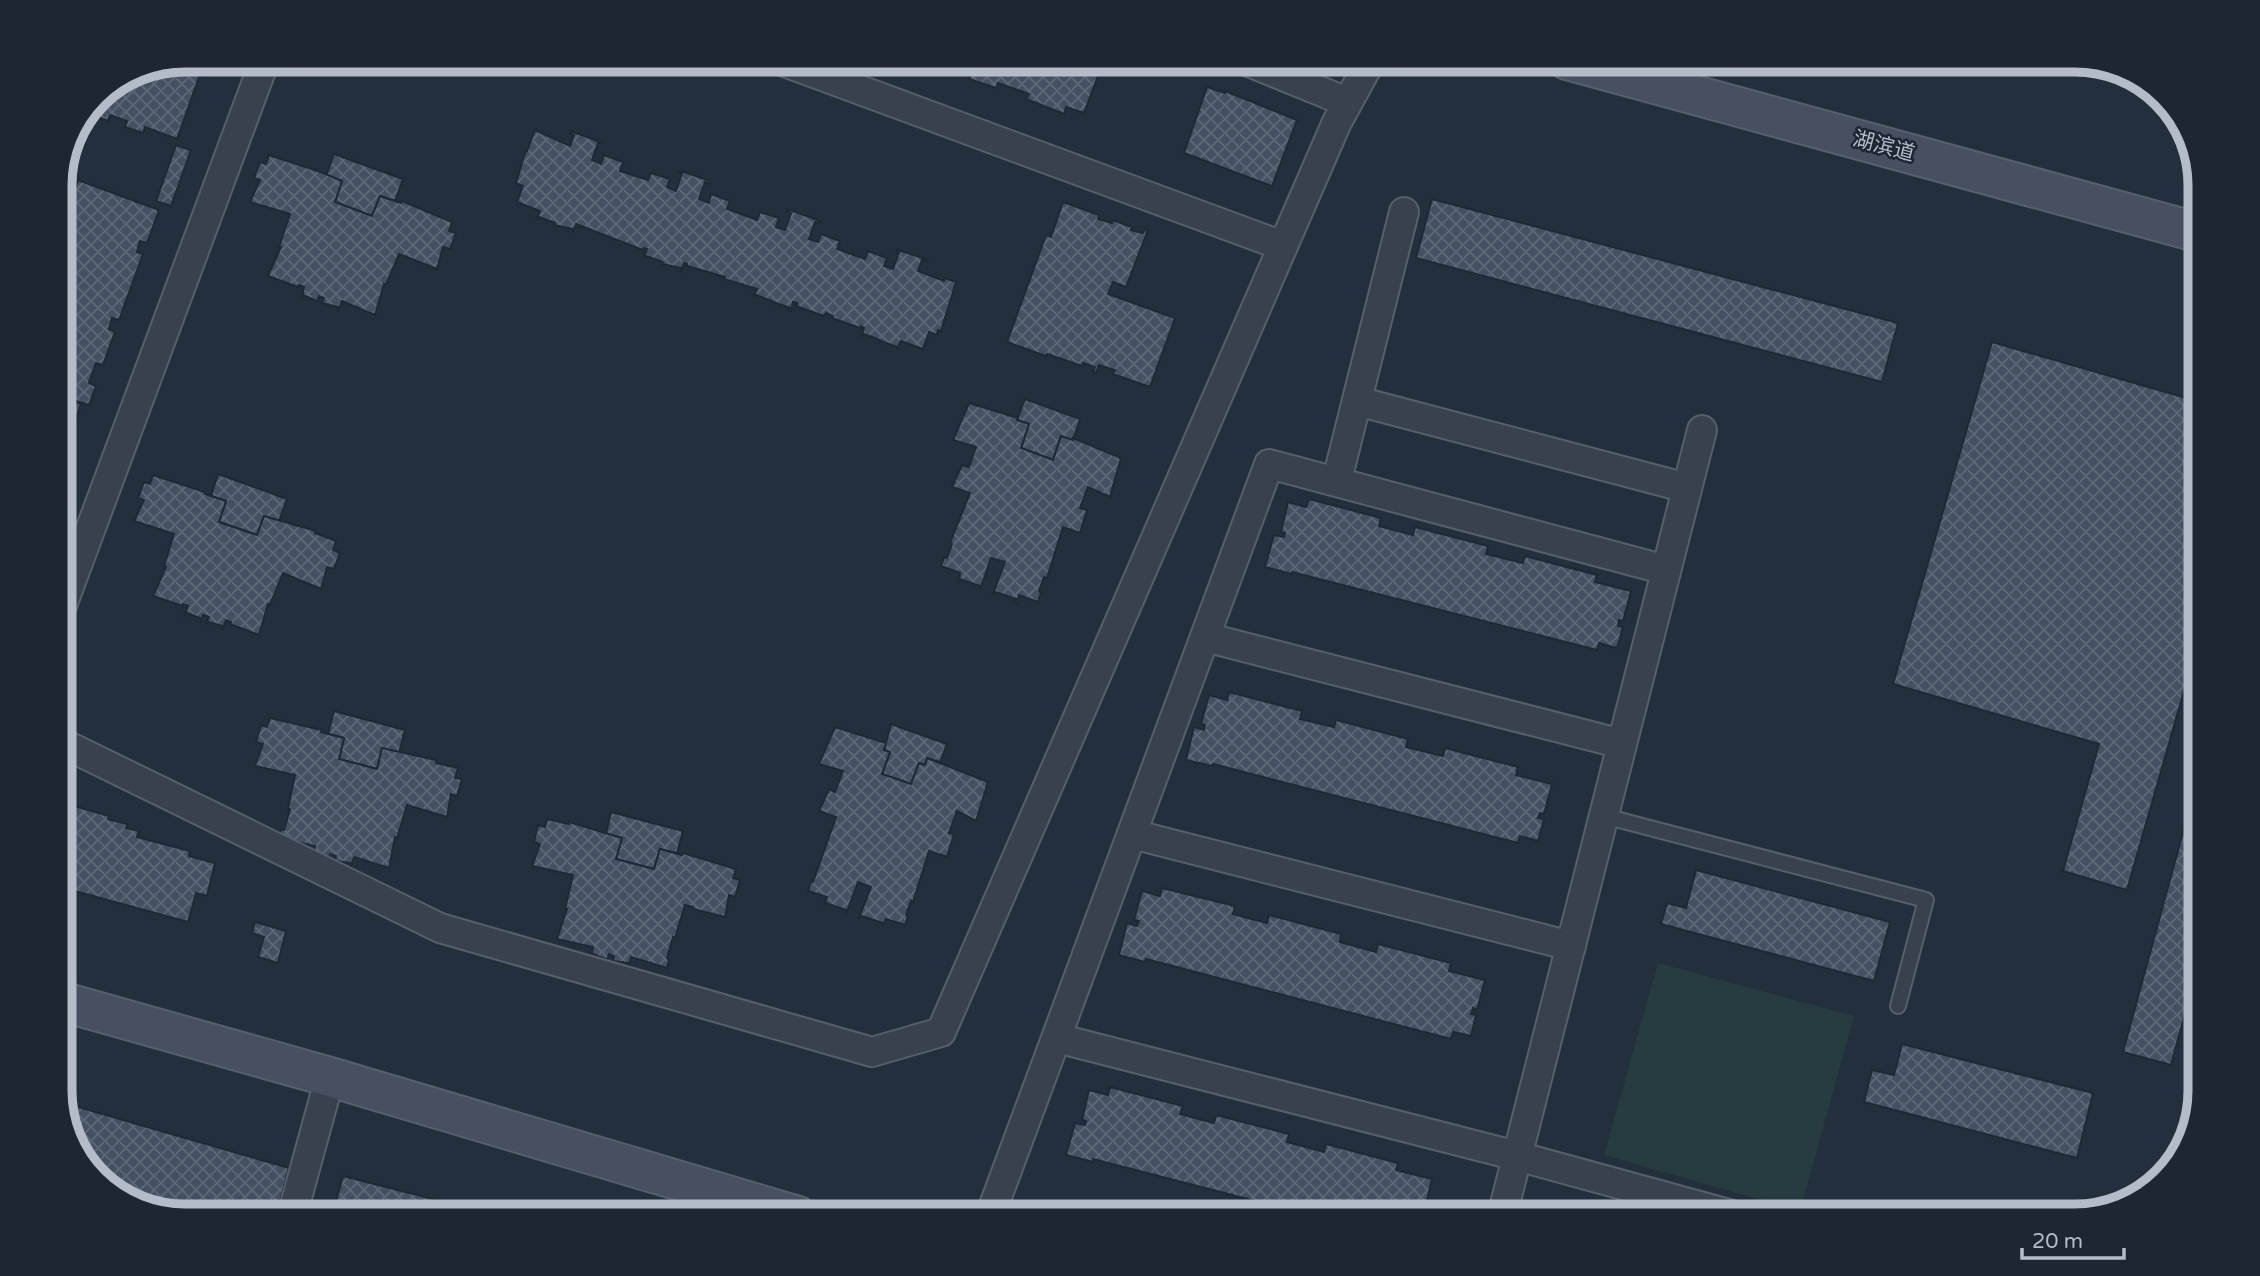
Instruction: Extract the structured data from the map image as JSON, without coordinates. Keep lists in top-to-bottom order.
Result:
{
  "streets": {
    "street": ["湖滨道"]
  },
  "scale_bar": "20 m"
}
